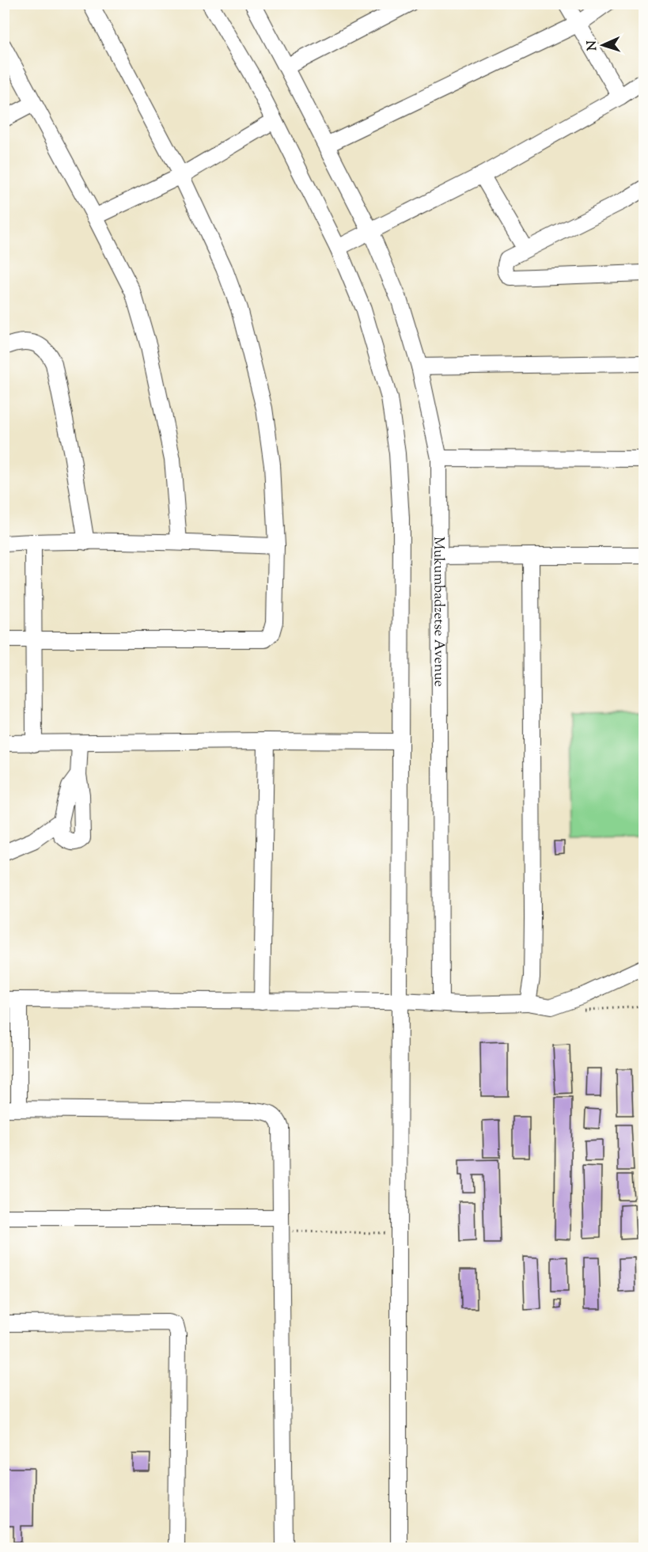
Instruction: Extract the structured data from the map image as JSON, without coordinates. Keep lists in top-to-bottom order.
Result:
{
  "streets": {
    "street": ["Mukumbadzetse Avenue"]
  },
  "north": "left"
}
